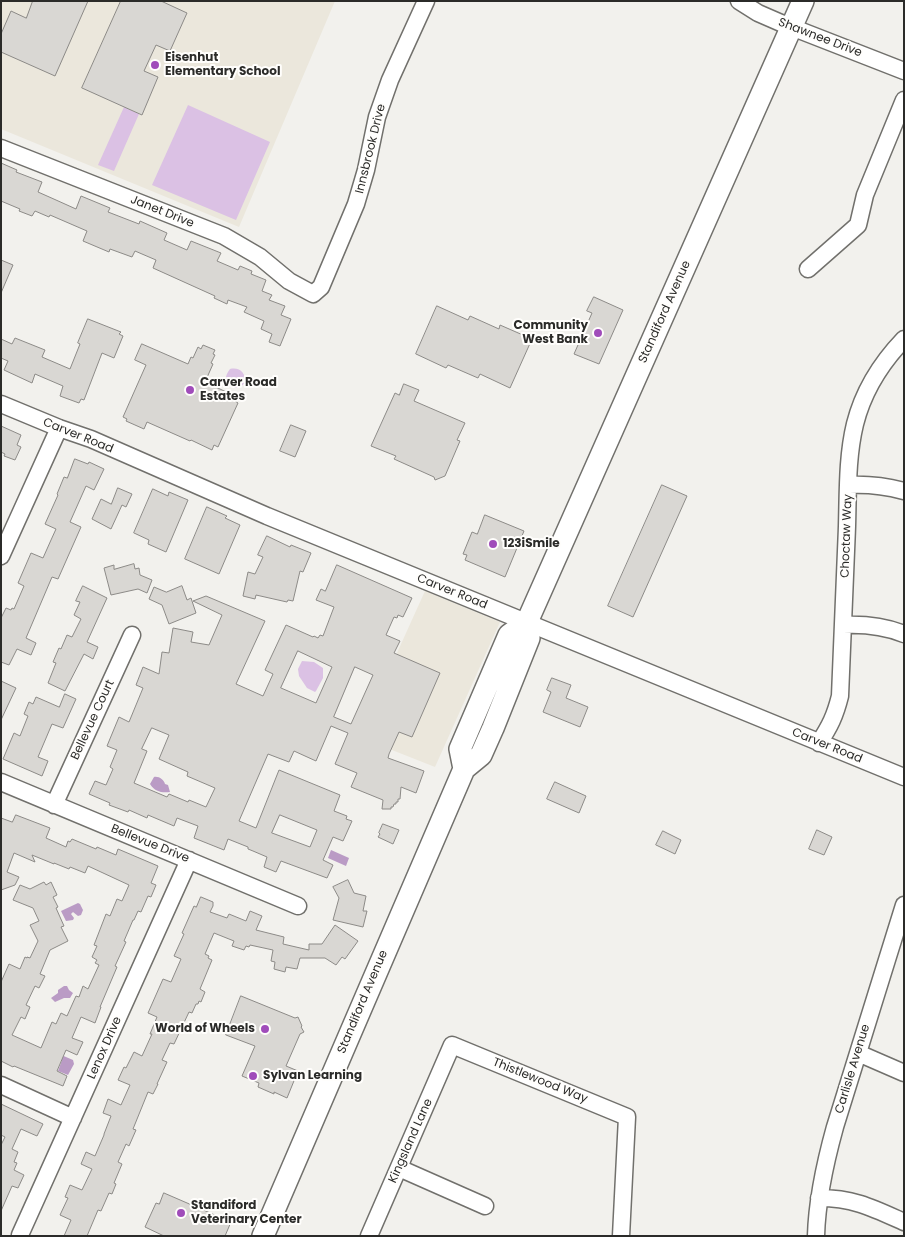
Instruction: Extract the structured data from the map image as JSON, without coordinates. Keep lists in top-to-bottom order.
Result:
{
  "streets": {
    "main road": ["Standiford Avenue"],
    "street": [
      "Shawnee Drive",
      "Innsbrook Drive",
      "Janet Drive",
      "Carver Road",
      "Choctaw Way",
      "Bellevue Court",
      "Bellevue Drive",
      "Lenox Drive",
      "Carlisle Avenue",
      "Thistlewood Way",
      "Kingsland Lane"
    ]
  },
  "crossings": [
    ["Shawnee Drive", "Standiford Avenue"],
    ["Innsbrook Drive", "Janet Drive"],
    ["Standiford Avenue", "Carver Road"],
    ["Carver Road", "Choctaw Way"],
    ["Bellevue Court", "Bellevue Drive"],
    ["Bellevue Drive", "Lenox Drive"],
    ["Thistlewood Way", "Kingsland Lane"]
  ],
  "places": [
    "Eisenhut Elementary School",
    "Community West Bank",
    "Carver Road Estates",
    "123iSmile",
    "World of Wheels",
    "Sylvan Learning",
    "Standiford Veterinary Center"
  ]
}
